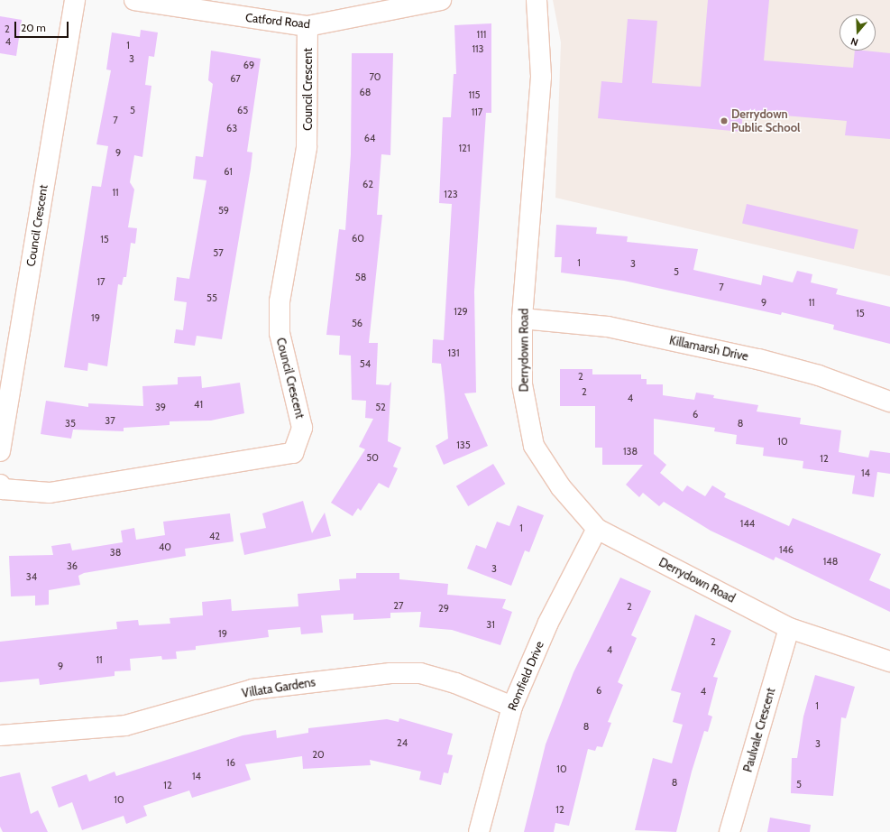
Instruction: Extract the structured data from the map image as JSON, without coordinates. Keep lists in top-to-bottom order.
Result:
{
  "streets": {
    "street": [
      "Catford Road",
      "Council Crescent",
      "Killamarsh Drive",
      "Derrydown Road",
      "Romfield Drive",
      "Villata Gardens",
      "Paulvale Crescent"
    ]
  },
  "crossings": [
    ["Catford Road", "Council Crescent"],
    ["Killamarsh Drive", "Derrydown Road"],
    ["Derrydown Road", "Romfield Drive"],
    ["Derrydown Road", "Paulvale Crescent"],
    ["Romfield Drive", "Villata Gardens"]
  ],
  "places": ["Derrydown Public School"],
  "house_numbers": [
    "2",
    "111",
    "4",
    "1",
    "113",
    "3",
    "69",
    "70",
    "67",
    "68",
    "115",
    "5",
    "65",
    "117",
    "7",
    "63",
    "64",
    "121",
    "9",
    "61",
    "62",
    "11",
    "123",
    "59",
    "60",
    "15",
    "57",
    "1",
    "3",
    "5",
    "58",
    "17",
    "7",
    "55",
    "9",
    "11",
    "129",
    "15",
    "19",
    "56",
    "131",
    "54",
    "2",
    "2",
    "4",
    "41",
    "39",
    "52",
    "6",
    "37",
    "35",
    "8",
    "10",
    "135",
    "138",
    "50",
    "12",
    "14",
    "144",
    "1",
    "42",
    "40",
    "146",
    "38",
    "148",
    "36",
    "3",
    "34",
    "27",
    "2",
    "29",
    "31",
    "19",
    "2",
    "4",
    "11",
    "9",
    "6",
    "4",
    "1",
    "8",
    "24",
    "3",
    "20",
    "16",
    "10",
    "14",
    "8",
    "5",
    "12",
    "10",
    "12"
  ],
  "scale_bar": "20 m",
  "north": "bottom"
}
